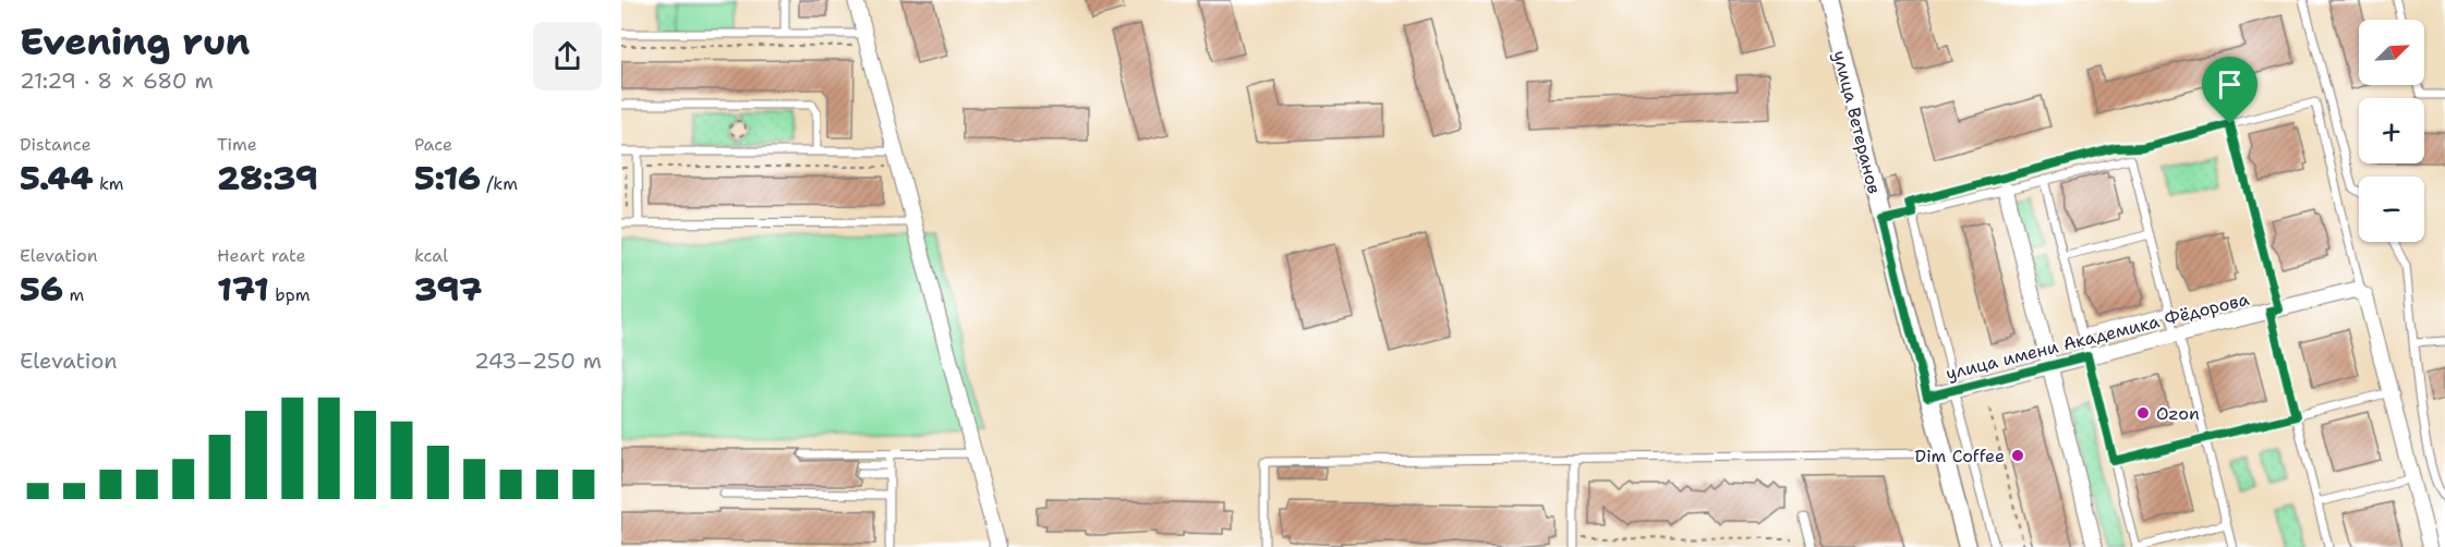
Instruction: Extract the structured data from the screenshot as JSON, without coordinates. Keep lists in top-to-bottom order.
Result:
{
  "streets": {
    "street": ["улица Ветеранов", "улица имени Академика Фёдорова"]
  },
  "crossings": [
    ["улица Ветеранов", "улица имени Академика Фёдорова"]
  ],
  "places": ["Ozon", "Dim Coffee"],
  "north": "top right",
  "page": {
    "heading": ["Evening run", "21:29 · 8 × 680 m"],
    "map_buttons": ["+", "−"],
    "stats": [
      ["Distance", "5.44 km"],
      ["Time", "28:39"],
      ["Pace", "5:16 /km"],
      ["Elevation", "56 m"],
      ["Heart rate", "171 bpm"],
      ["kcal", "397"]
    ],
    "chart": ["Elevation", "243–250 m"]
  }
}
